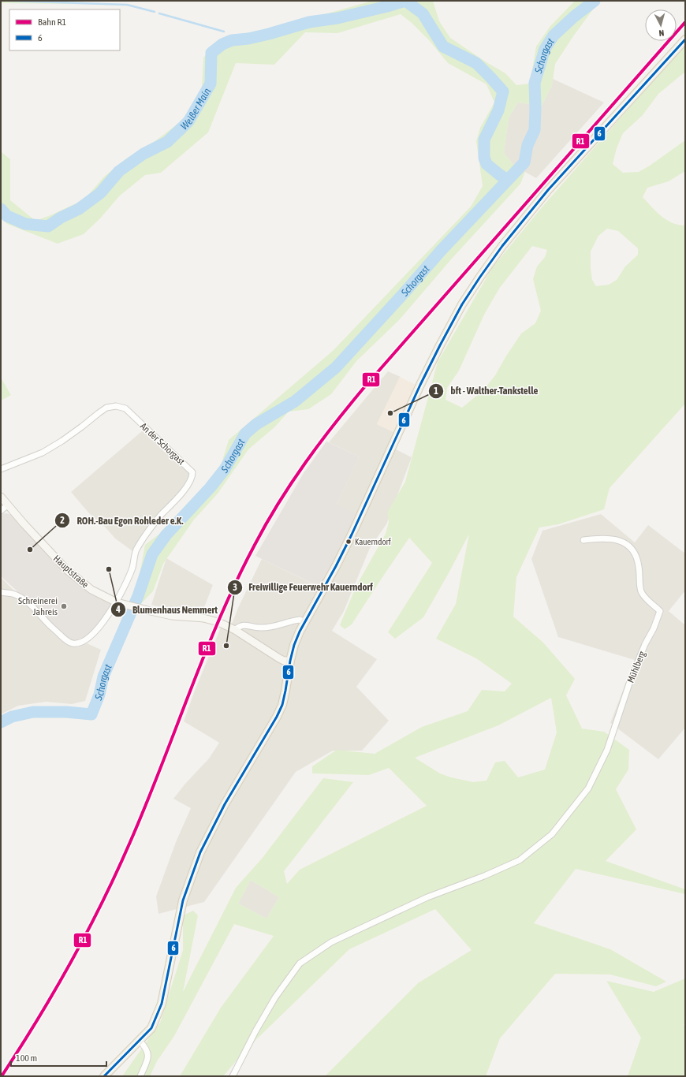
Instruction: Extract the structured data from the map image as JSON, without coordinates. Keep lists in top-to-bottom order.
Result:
{
  "streets": {
    "main road": ["Hauptstraße"],
    "street": ["An der Schorgast", "Mühlberg"]
  },
  "crossings": [
    ["An der Schorgast", "Hauptstraße"]
  ],
  "water": ["Schorgast", "Weißer Main"],
  "places": [
    "bft - Walther-Tankstelle",
    "Kauerndorf",
    "ROH.-Bau Egon Rohleder e.K.",
    "Blumenhaus Nemmert",
    "Schreinerei Jahreis",
    "Freiwillige Feuerwehr Kauerndorf"
  ],
  "lines": ["rail line R1", "transit line 6"],
  "legend": ["Bahn R1", "6"],
  "scale_bar": "100 m",
  "north": "bottom"
}
